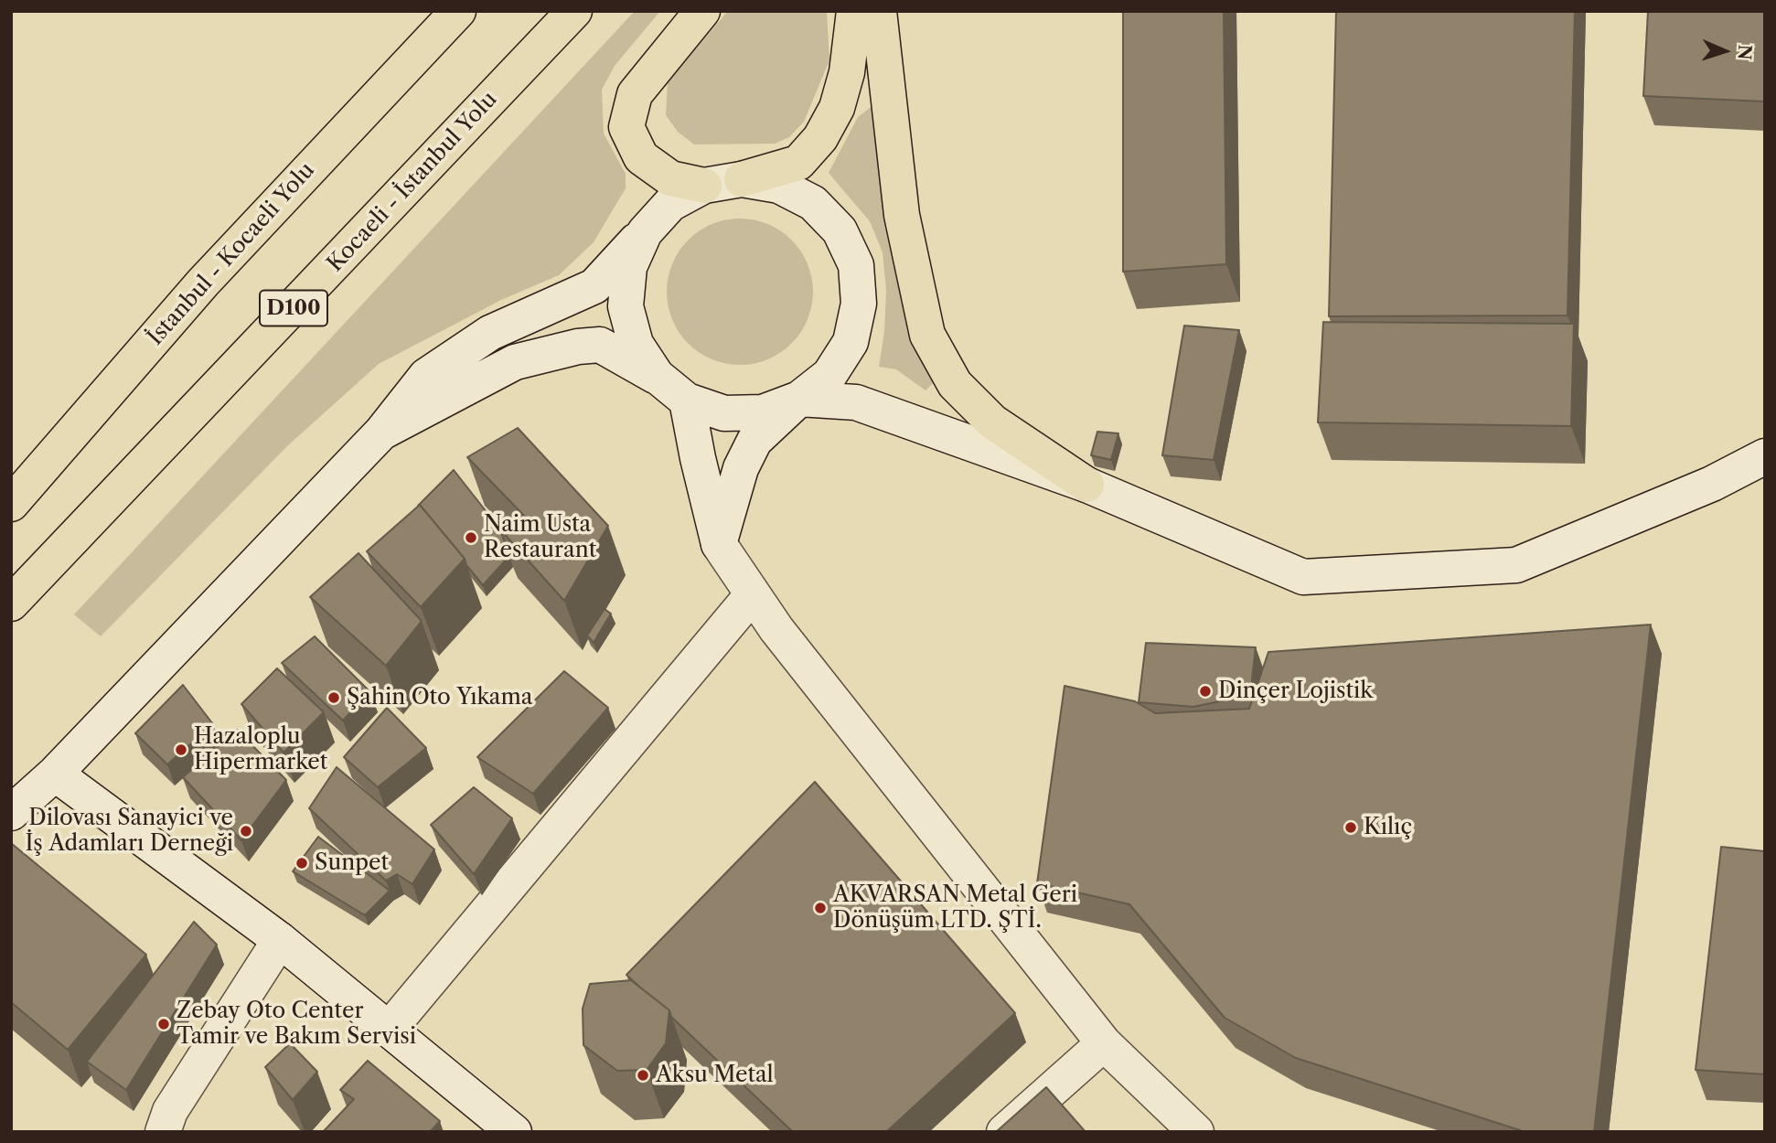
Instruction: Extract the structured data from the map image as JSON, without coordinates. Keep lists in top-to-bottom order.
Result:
{
  "streets": {
    "highway": ["Kocaeli - İstanbul Yolu", "İstanbul - Kocaeli Yolu", "D100"]
  },
  "places": [
    "Naim Usta Restaurant",
    "Dinçer Lojistik",
    "Şahin Oto Yıkama",
    "Hazaloplu Hipermarket",
    "Kılıç",
    "Dilovası Sanayici ve İş Adamları Derneği",
    "Sunpet",
    "AKVARSAN Metal Geri Dönüşüm LTD. ŞTİ.",
    "Zebay Oto Center Tamir ve Bakım Servisi",
    "Aksu Metal"
  ],
  "north": "right"
}
